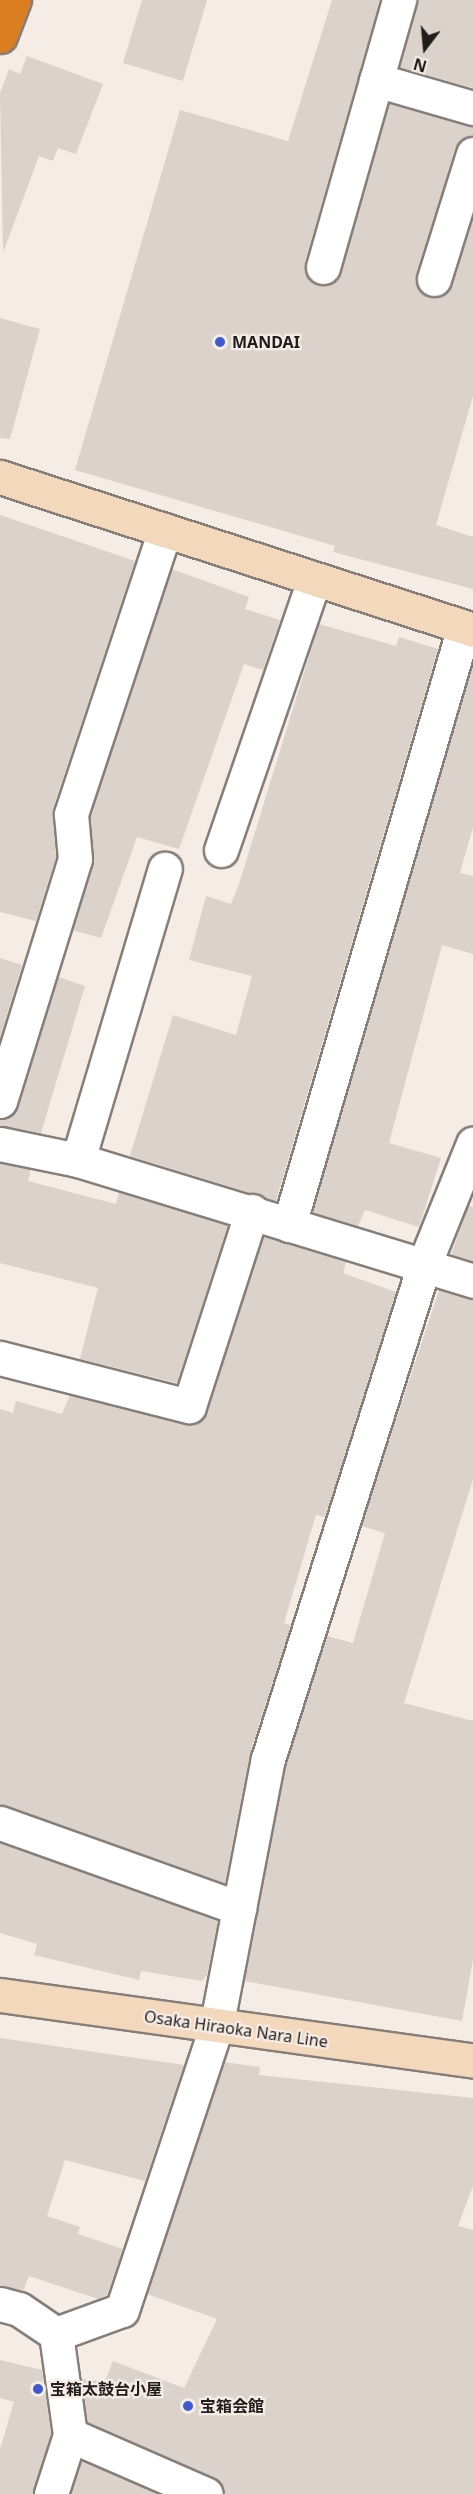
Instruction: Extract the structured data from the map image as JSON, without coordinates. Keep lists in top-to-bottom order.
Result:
{
  "streets": {
    "street": ["Osaka Hiraoka Nara Line"]
  },
  "places": ["MANDAI", "宝箱太鼓台小屋", "宝箱会館"],
  "north": "bottom"
}
